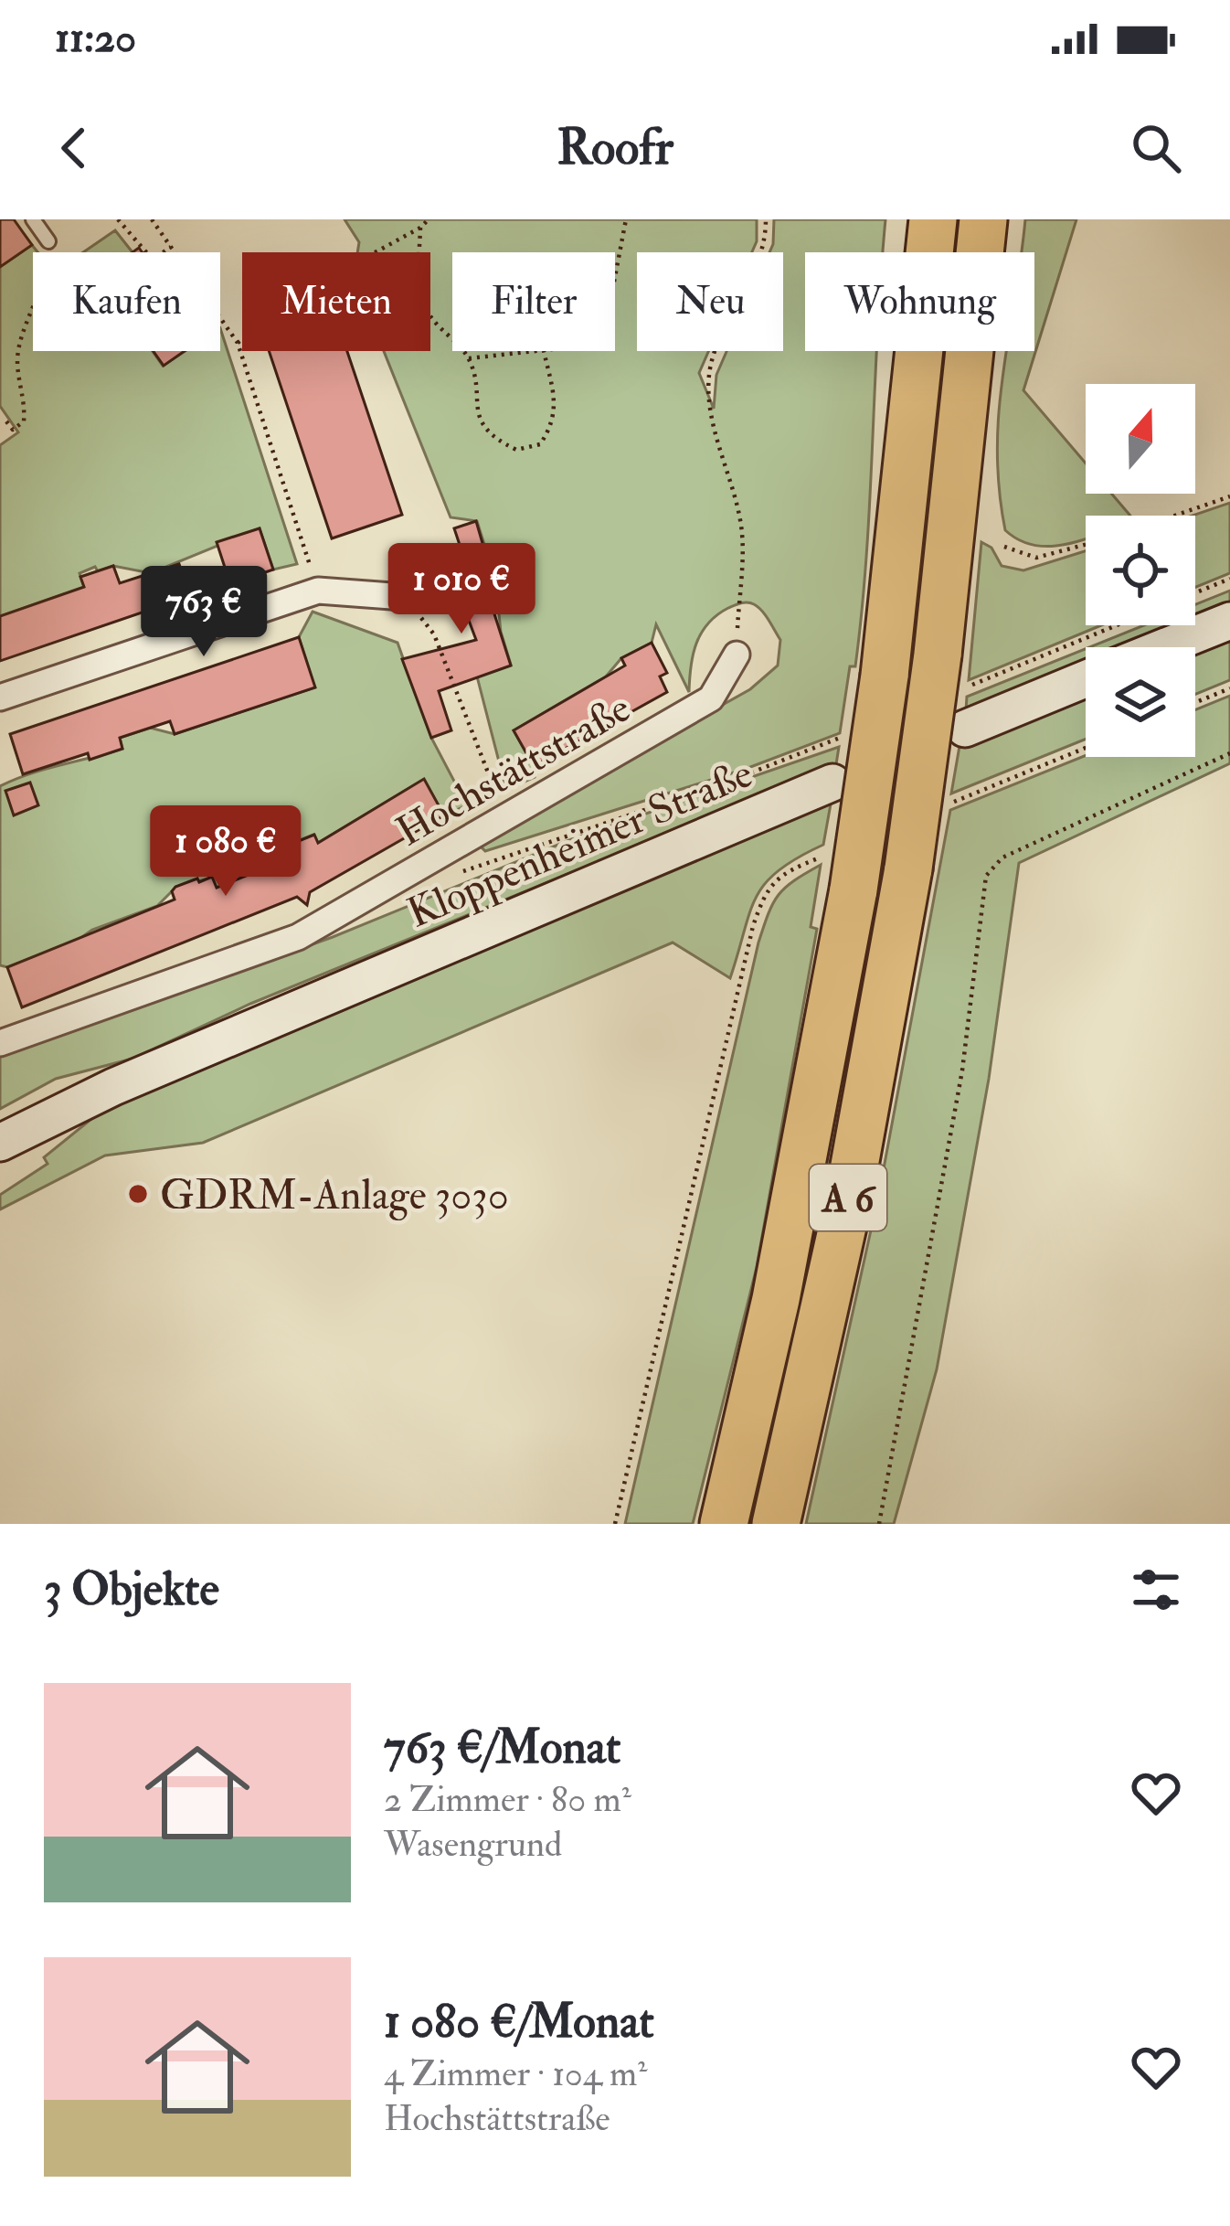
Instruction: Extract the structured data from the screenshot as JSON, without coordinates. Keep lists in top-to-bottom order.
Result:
{
  "streets": {
    "highway": ["A 6"],
    "main road": ["Kloppenheimer Straße"],
    "street": ["Hochstättstraße"]
  },
  "places": ["GDRM-Anlage 3030"],
  "north": "top",
  "page": {
    "status": "11:20",
    "header": "Roofr",
    "chip": [
      "Kaufen",
      "Mieten",
      "Filter",
      "Neu",
      "Wohnung"
    ],
    "price": ["1 010 €", "763 €", "1 080 €"],
    "heading": "3 Objekte",
    "list": [
      {
        "name": "763 €/Monat",
        "note": "2 Zimmer · 80 m² · Wasengrund"
      },
      {
        "name": "1 080 €/Monat",
        "note": "4 Zimmer · 104 m² · Hochstättstraße"
      }
    ]
  }
}
